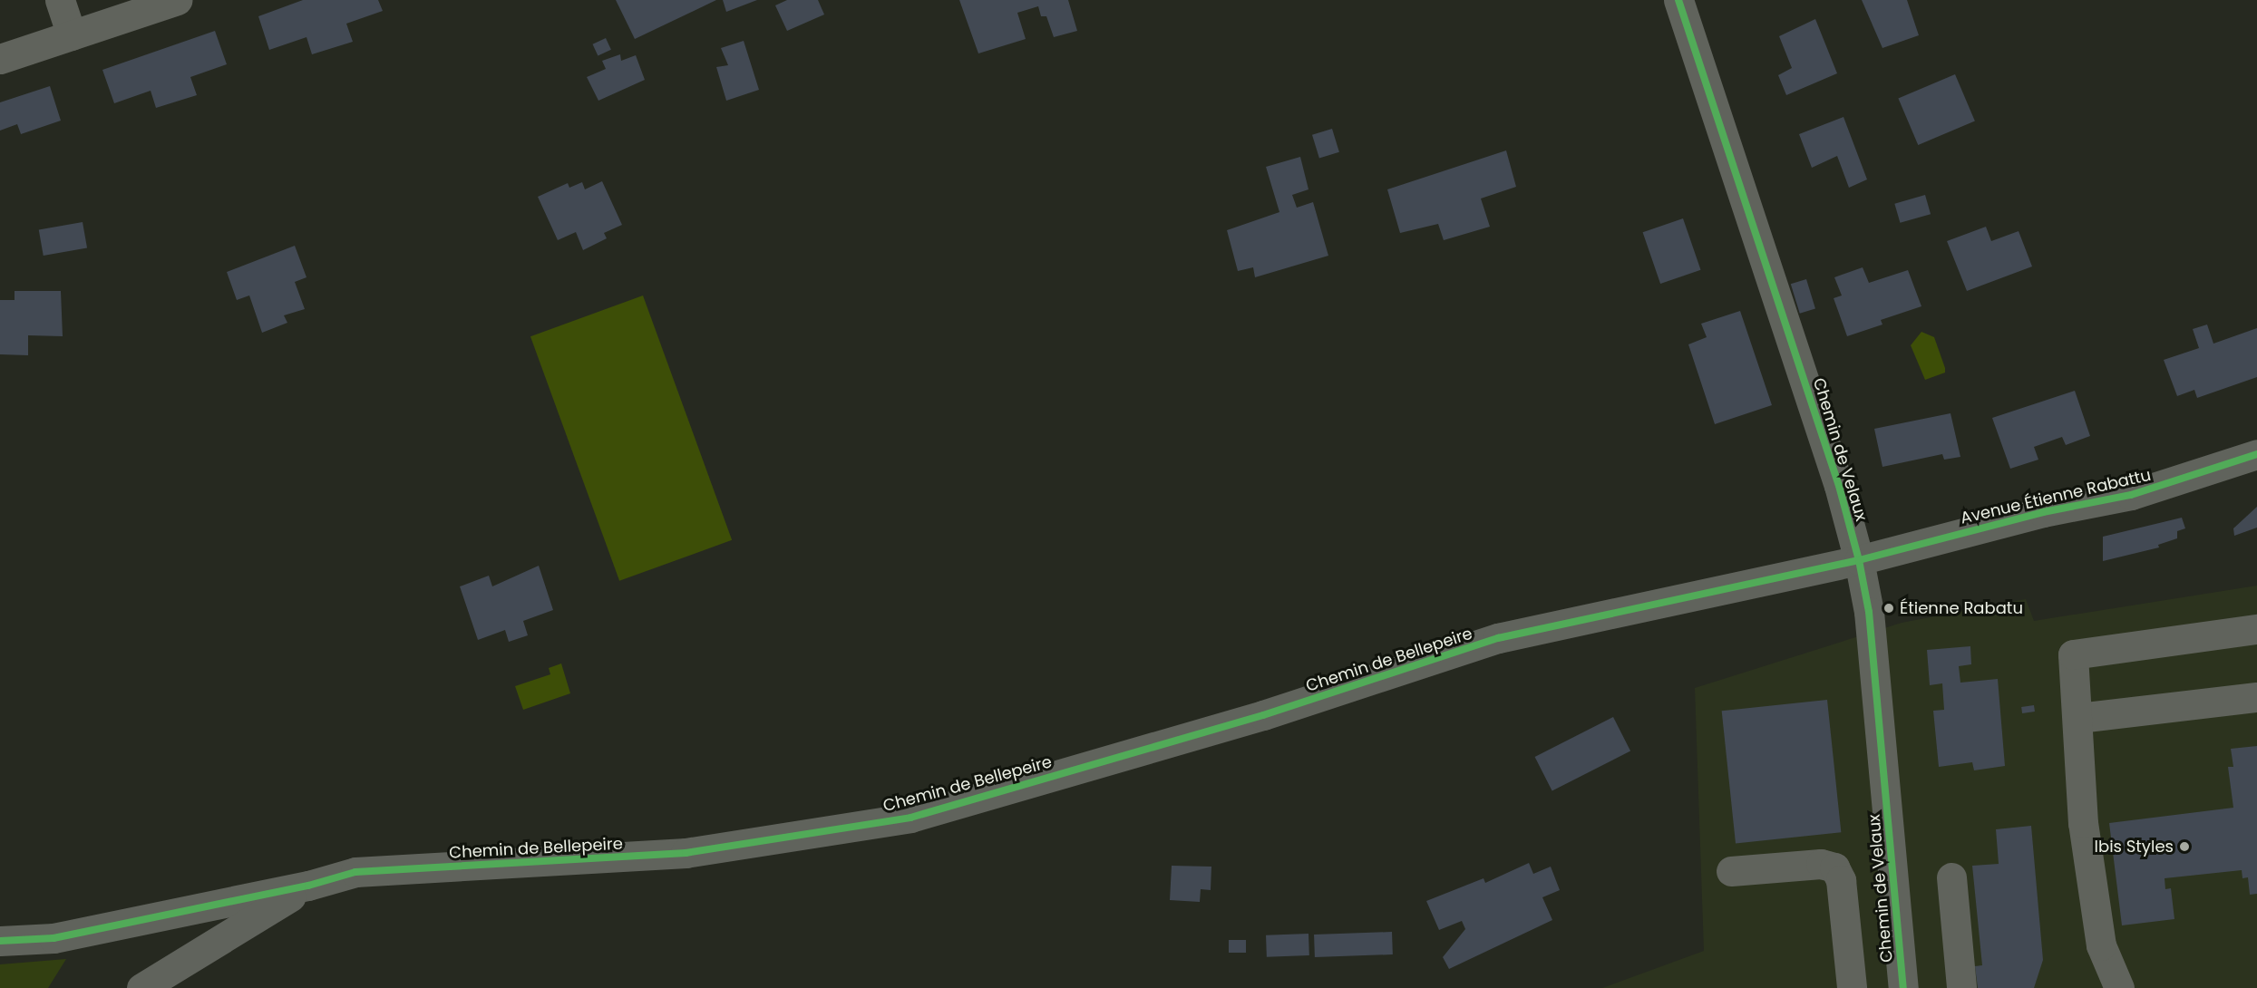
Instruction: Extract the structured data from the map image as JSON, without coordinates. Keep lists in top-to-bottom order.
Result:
{
  "streets": {
    "street": ["Chemin de Velaux", "Avenue Étienne Rabattu", "Chemin de Bellepeire"]
  },
  "crossings": [
    ["Chemin de Velaux", "Avenue Étienne Rabattu"],
    ["Chemin de Velaux", "Chemin de Bellepeire"],
    ["Avenue Étienne Rabattu", "Chemin de Bellepeire"]
  ],
  "places": ["Étienne Rabatu", "Ibis Styles"]
}
